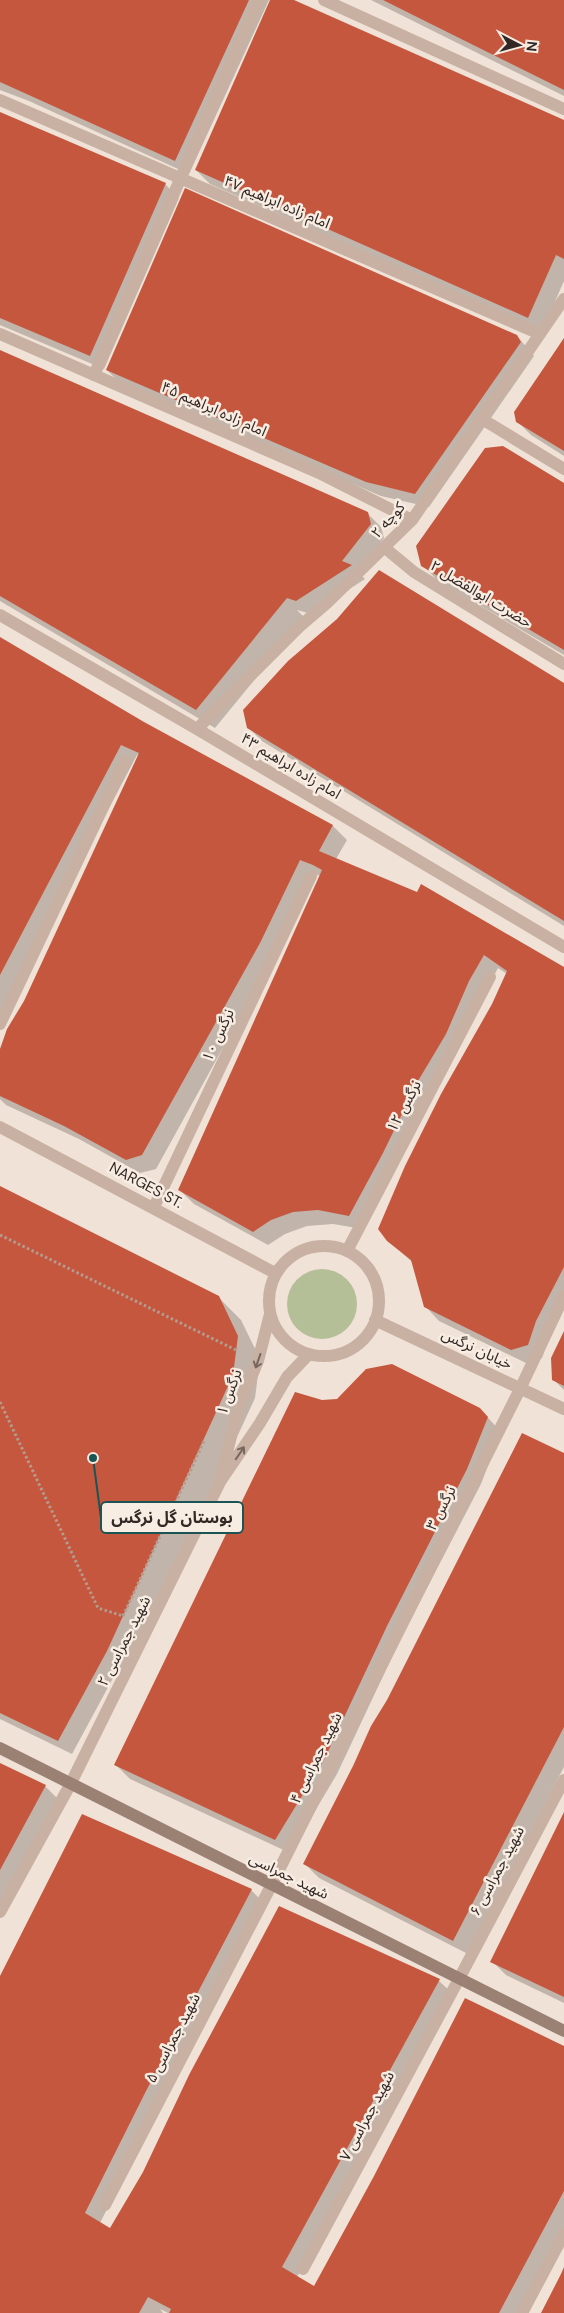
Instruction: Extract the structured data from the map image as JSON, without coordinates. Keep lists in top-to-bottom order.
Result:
{
  "streets": {
    "street": [
      "امام زاده ابراهیم ۴۷",
      "امام زاده ابراهیم ۴۵",
      "کوچه ۲",
      "حضرت ابوالفضل ۲",
      "امام زاده ابراهیم ۴۳",
      "نرگس ۱۰",
      "نرگس ۱۲",
      "NARGES ST.",
      "خیابان نرگس",
      "نرگس ۱",
      "نرگس ۳",
      "شهید جمراسی ۲",
      "شهید جمراسی ۴",
      "شهید جمراسی ۶",
      "شهید جمراسی",
      "شهید جمراسی ۵",
      "شهید جمراسی ۷"
    ]
  },
  "crossings": [
    ["امام زاده ابراهیم ۴۷", "کوچه ۲"],
    ["امام زاده ابراهیم ۴۵", "کوچه ۲"],
    ["کوچه ۲", "حضرت ابوالفضل ۲"],
    ["کوچه ۲", "امام زاده ابراهیم ۴۳"],
    ["نرگس ۱۰", "NARGES ST."],
    ["نرگس ۱۲", "NARGES ST."],
    ["نرگس ۱۲", "خیابان نرگس"],
    ["نرگس ۱۲", "نرگس ۱"],
    ["NARGES ST.", "خیابان نرگس"],
    ["NARGES ST.", "نرگس ۱"],
    ["خیابان نرگس", "نرگس ۱"],
    ["خیابان نرگس", "نرگس ۳"],
    ["نرگس ۱", "شهید جمراسی ۲"],
    ["نرگس ۳", "شهید جمراسی ۴"],
    ["شهید جمراسی ۲", "شهید جمراسی"],
    ["شهید جمراسی ۴", "شهید جمراسی"],
    ["شهید جمراسی ۴", "شهید جمراسی ۵"],
    ["شهید جمراسی ۶", "شهید جمراسی"],
    ["شهید جمراسی ۶", "شهید جمراسی ۷"],
    ["شهید جمراسی", "شهید جمراسی ۵"],
    ["شهید جمراسی", "شهید جمراسی ۷"]
  ],
  "places": ["بوستان گل نرگس"],
  "north": "right"
}
